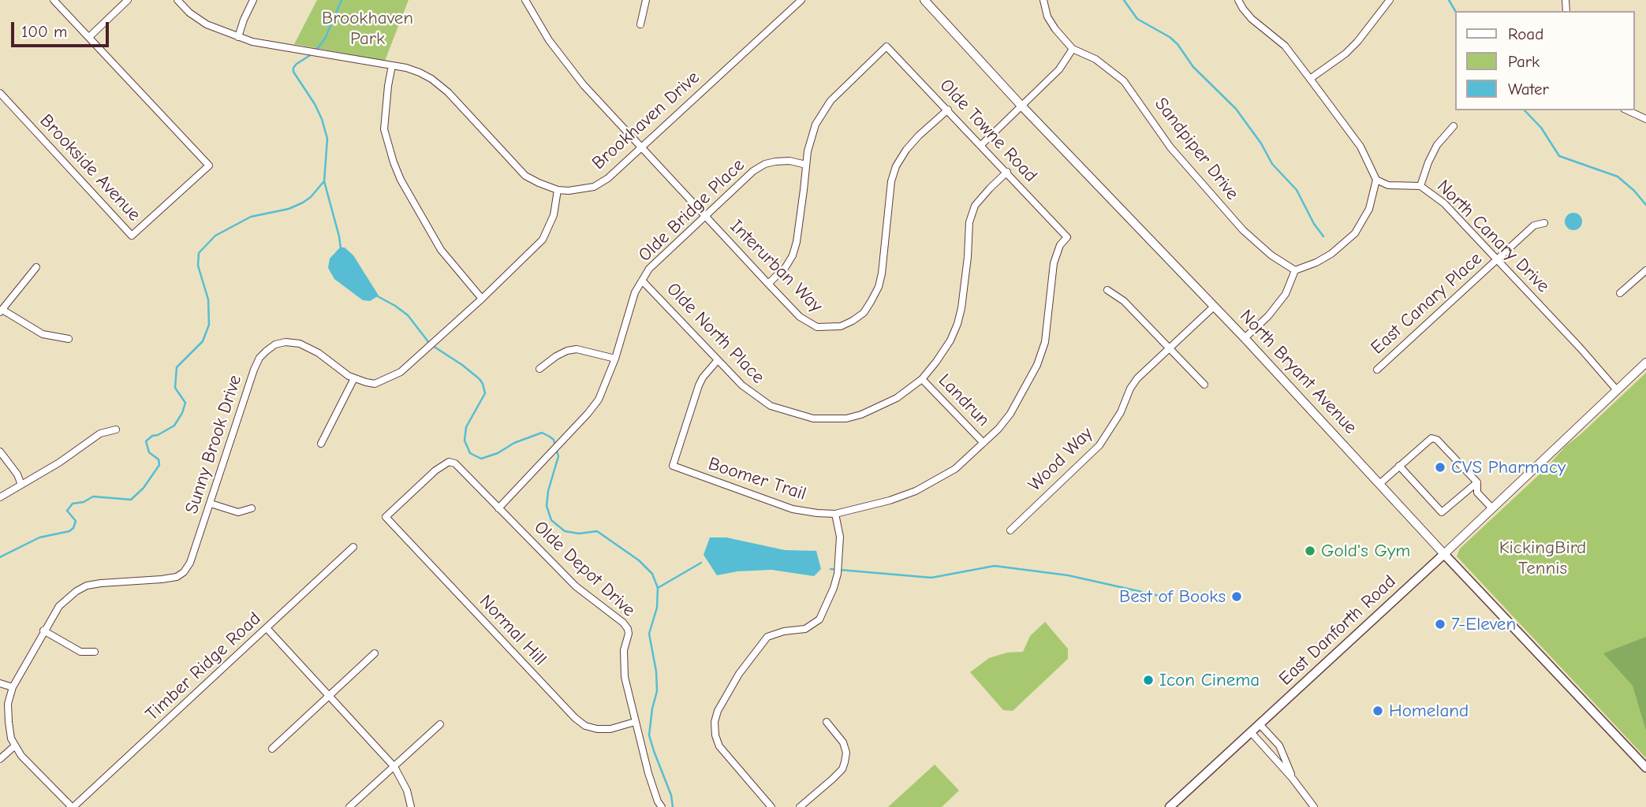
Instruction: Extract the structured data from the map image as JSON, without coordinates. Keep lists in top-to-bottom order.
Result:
{
  "streets": {
    "main road": ["North Bryant Avenue", "East Danforth Road"],
    "street": [
      "Brookhaven Drive",
      "Olde Towne Road",
      "Sandpiper Drive",
      "Brookside Avenue",
      "Olde Bridge Place",
      "North Canary Drive",
      "Interurban Way",
      "East Canary Place",
      "Olde North Place",
      "Landrun",
      "Sunny Brook Drive",
      "Wood Way",
      "Boomer Trail",
      "Olde Depot Drive",
      "Normal Hill",
      "Timber Ridge Road"
    ]
  },
  "crossings": [
    ["Brookhaven Drive", "Interurban Way"],
    ["Olde Towne Road", "Olde Bridge Place"],
    ["Olde Towne Road", "Interurban Way"],
    ["Olde Towne Road", "Olde North Place"],
    ["Olde Towne Road", "Boomer Trail"],
    ["Olde Bridge Place", "Interurban Way"],
    ["Olde Bridge Place", "Olde North Place"],
    ["Olde Bridge Place", "Olde Depot Drive"],
    ["North Canary Drive", "East Canary Place"],
    ["North Canary Drive", "East Danforth Road"],
    ["Olde North Place", "Landrun"],
    ["Olde North Place", "Boomer Trail"],
    ["North Bryant Avenue", "Wood Way"],
    ["North Bryant Avenue", "East Danforth Road"],
    ["Landrun", "Boomer Trail"],
    ["Sunny Brook Drive", "Timber Ridge Road"],
    ["Olde Depot Drive", "Normal Hill"]
  ],
  "parks": ["Brookhaven Park", "KickingBird Tennis"],
  "places": [
    "CVS Pharmacy",
    "Gold's Gym",
    "Best of Books",
    "7-Eleven",
    "Icon Cinema",
    "Homeland"
  ],
  "legend": ["Road", "Park", "Water"],
  "scale_bar": "100 m"
}
